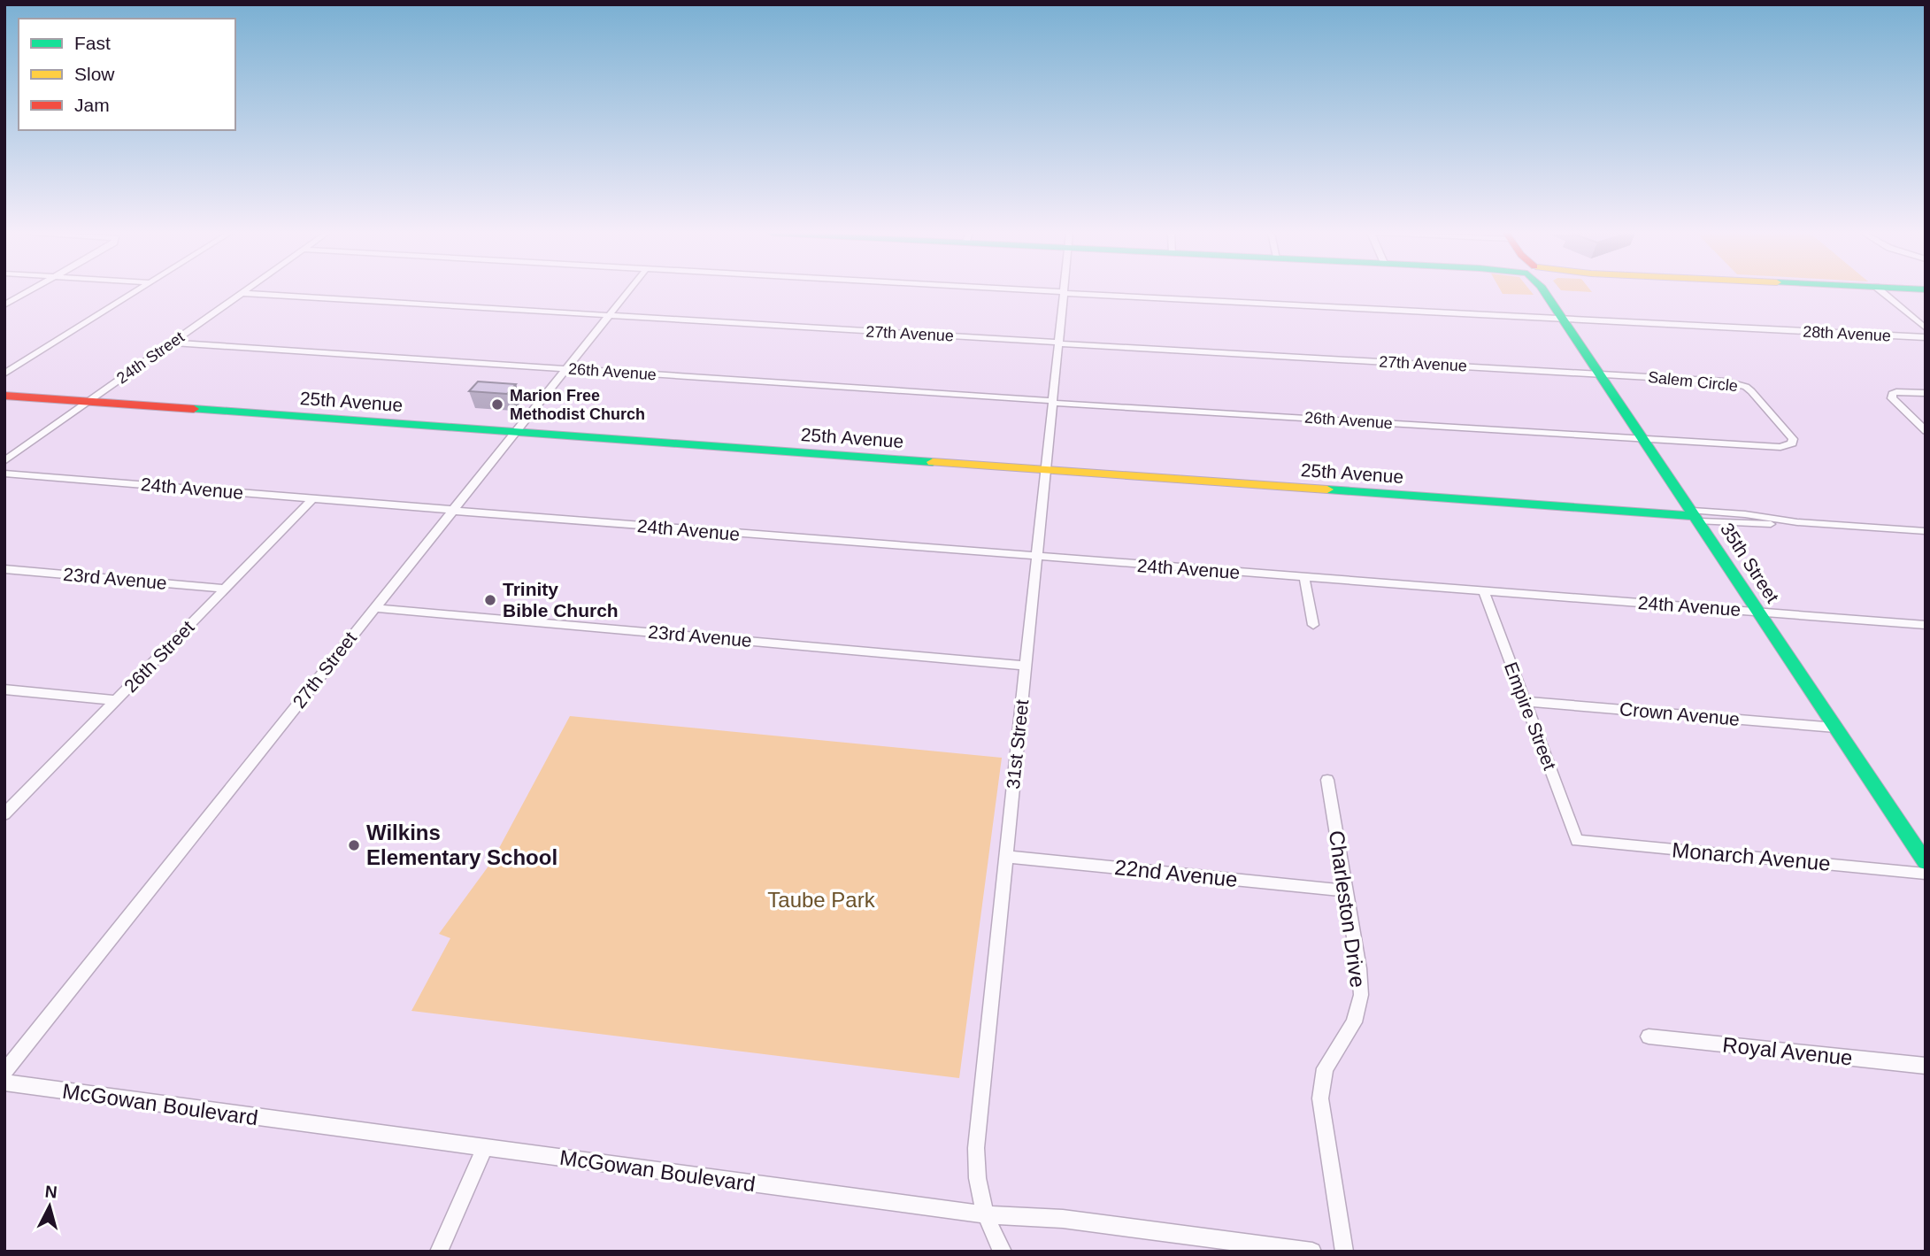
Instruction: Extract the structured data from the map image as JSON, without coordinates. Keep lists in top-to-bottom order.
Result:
{
  "streets": {
    "street": [
      "27th Avenue",
      "28th Avenue",
      "24th Street",
      "26th Avenue",
      "Salem Circle",
      "25th Avenue",
      "24th Avenue",
      "35th Street",
      "23rd Avenue",
      "26th Street",
      "27th Street",
      "Crown Avenue",
      "Empire Street",
      "31st Street",
      "Monarch Avenue",
      "22nd Avenue",
      "Charleston Drive",
      "Royal Avenue",
      "McGowan Boulevard"
    ]
  },
  "crossings": [
    ["27th Avenue", "24th Street"],
    ["27th Avenue", "Salem Circle"],
    ["27th Avenue", "35th Street"],
    ["27th Avenue", "27th Street"],
    ["27th Avenue", "31st Street"],
    ["28th Avenue", "35th Street"],
    ["28th Avenue", "31st Street"],
    ["24th Street", "26th Avenue"],
    ["24th Street", "25th Avenue"],
    ["26th Avenue", "Salem Circle"],
    ["26th Avenue", "35th Street"],
    ["26th Avenue", "27th Street"],
    ["26th Avenue", "31st Street"],
    ["Salem Circle", "35th Street"],
    ["25th Avenue", "35th Street"],
    ["25th Avenue", "27th Street"],
    ["25th Avenue", "31st Street"],
    ["24th Avenue", "35th Street"],
    ["24th Avenue", "26th Street"],
    ["24th Avenue", "27th Street"],
    ["24th Avenue", "Empire Street"],
    ["24th Avenue", "31st Street"],
    ["35th Street", "Crown Avenue"],
    ["23rd Avenue", "26th Street"],
    ["23rd Avenue", "27th Street"],
    ["23rd Avenue", "31st Street"],
    ["Crown Avenue", "Empire Street"],
    ["Empire Street", "Monarch Avenue"],
    ["31st Street", "22nd Avenue"],
    ["31st Street", "McGowan Boulevard"],
    ["22nd Avenue", "Charleston Drive"]
  ],
  "parks": ["Taube Park"],
  "places": ["Marion Free Methodist Church", "Trinity Bible Church", "Wilkins Elementary School"],
  "legend": ["Fast", "Slow", "Jam"],
  "north": "top"
}
